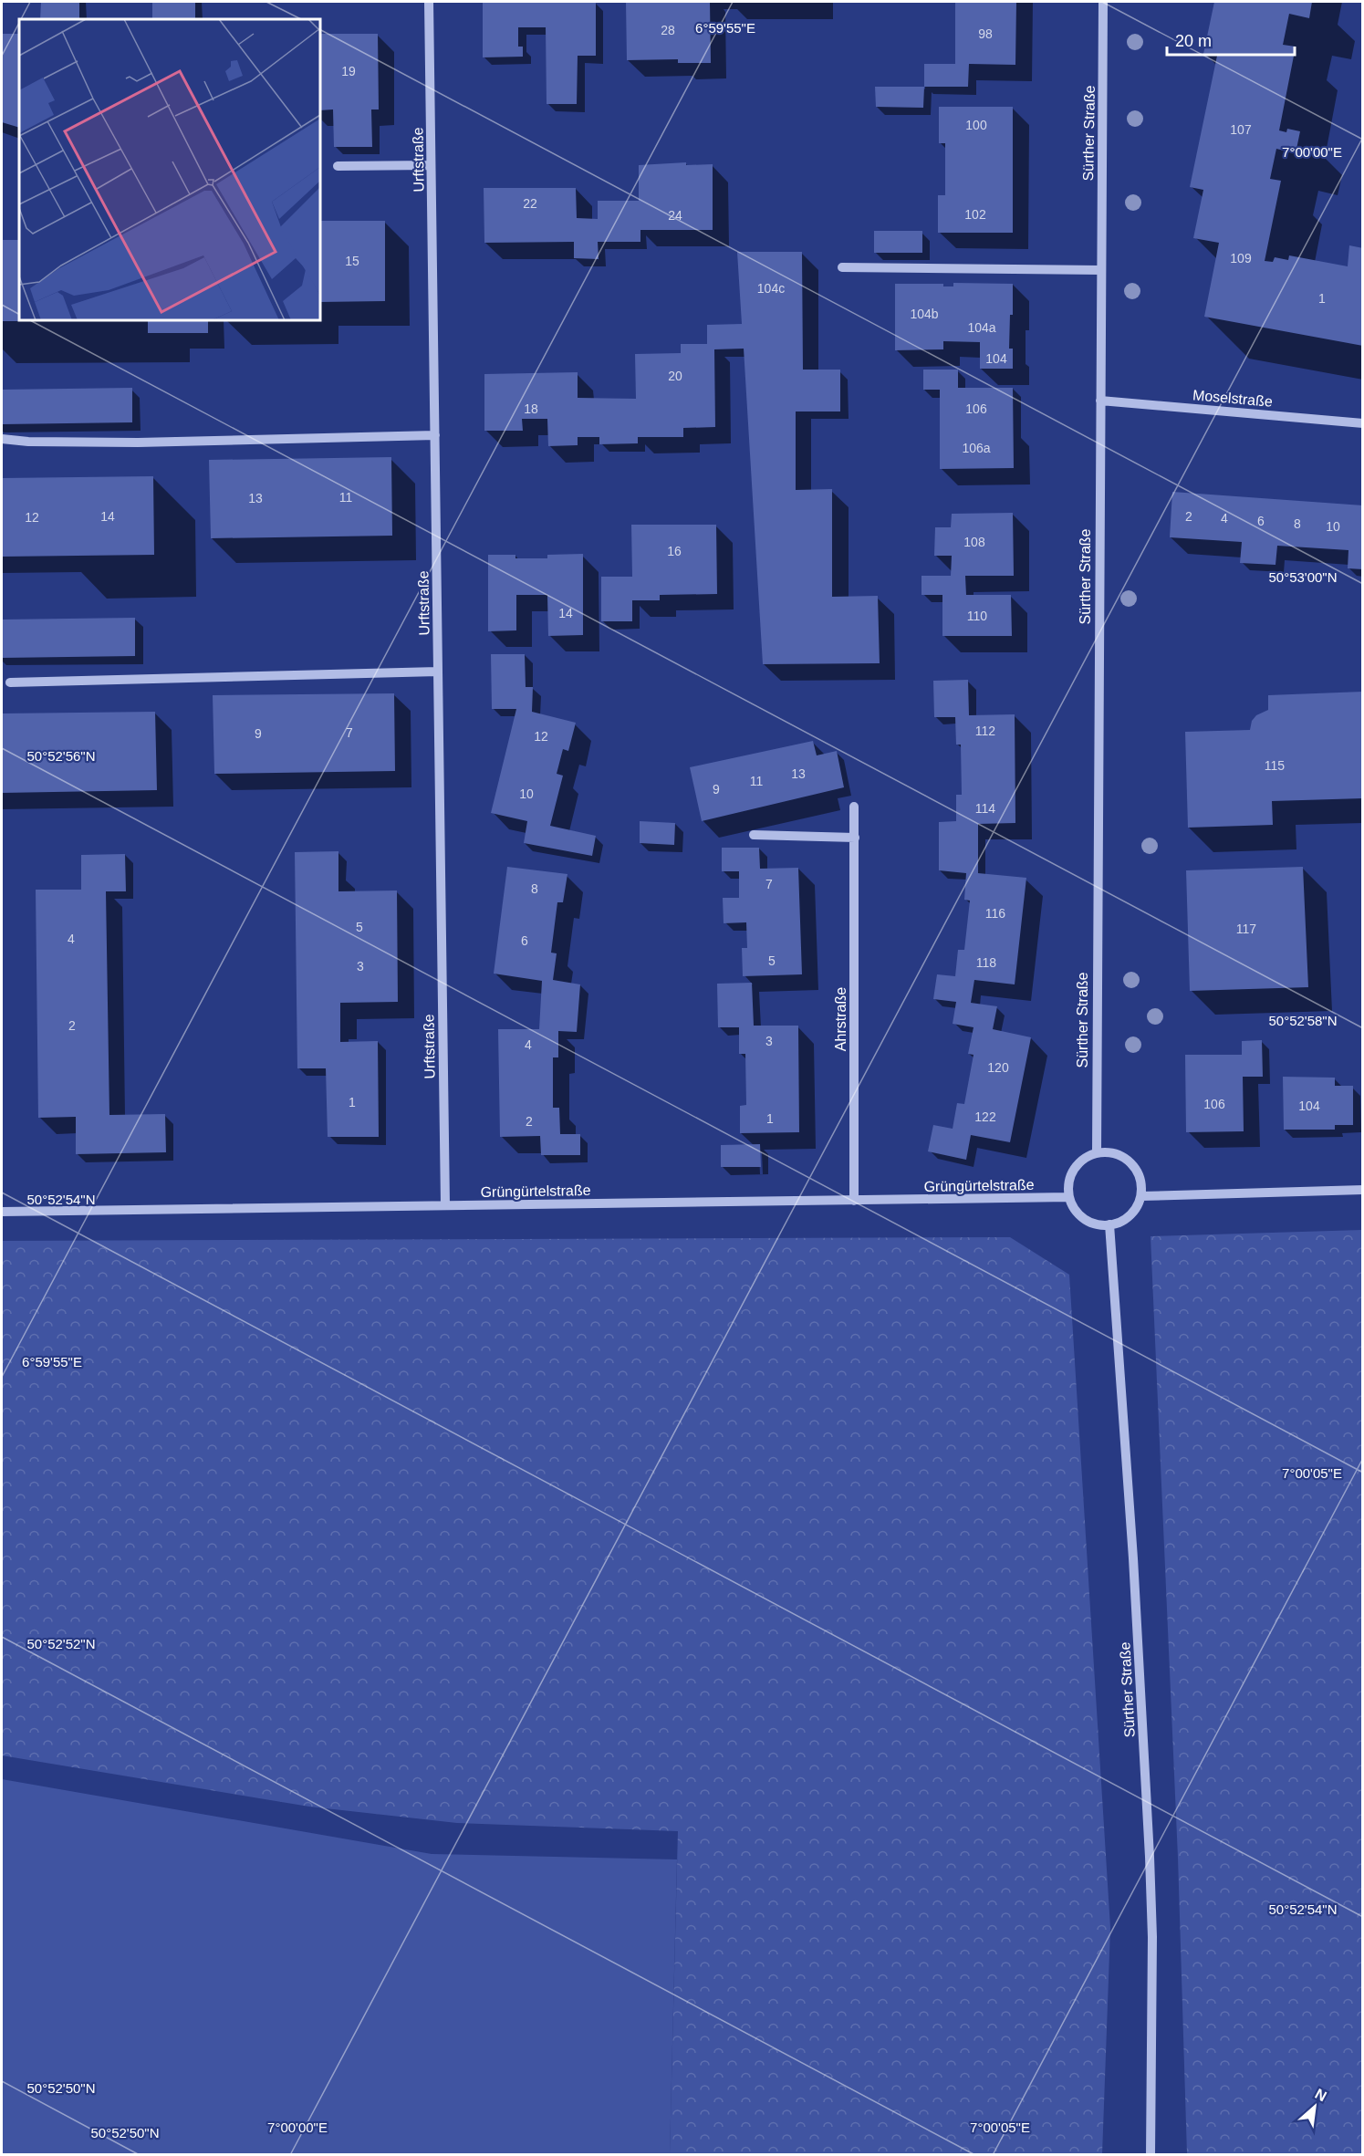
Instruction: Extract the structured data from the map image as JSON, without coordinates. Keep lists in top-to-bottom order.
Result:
{
  "streets": {
    "street": [
      "Sürther Straße",
      "Urftstraße",
      "Moselstraße",
      "Ahrstraße",
      "Grüngürtelstraße"
    ]
  },
  "crossings": [
    ["Sürther Straße", "Moselstraße"],
    ["Sürther Straße", "Grüngürtelstraße"],
    ["Urftstraße", "Grüngürtelstraße"],
    ["Ahrstraße", "Grüngürtelstraße"]
  ],
  "house_numbers": [
    "28",
    "98",
    "19",
    "100",
    "107",
    "22",
    "102",
    "24",
    "109",
    "15",
    "104c",
    "1",
    "104b",
    "104a",
    "104",
    "20",
    "18",
    "106",
    "106a",
    "11",
    "13",
    "14",
    "2",
    "12",
    "4",
    "6",
    "8",
    "10",
    "108",
    "16",
    "14",
    "110",
    "112",
    "7",
    "9",
    "12",
    "115",
    "13",
    "11",
    "9",
    "10",
    "114",
    "7",
    "8",
    "116",
    "5",
    "117",
    "4",
    "6",
    "5",
    "118",
    "3",
    "2",
    "3",
    "4",
    "120",
    "1",
    "106",
    "104",
    "122",
    "1",
    "2"
  ],
  "scale_bar": "20 m",
  "north": "top right",
  "coordinates": [
    "6°59'55\"E",
    "7°00'00\"E",
    "50°53'00\"N",
    "50°52'56\"N",
    "50°52'58\"N",
    "50°52'54\"N",
    "7°00'05\"E",
    "50°52'52\"N",
    "50°52'50\"N"
  ]
}
